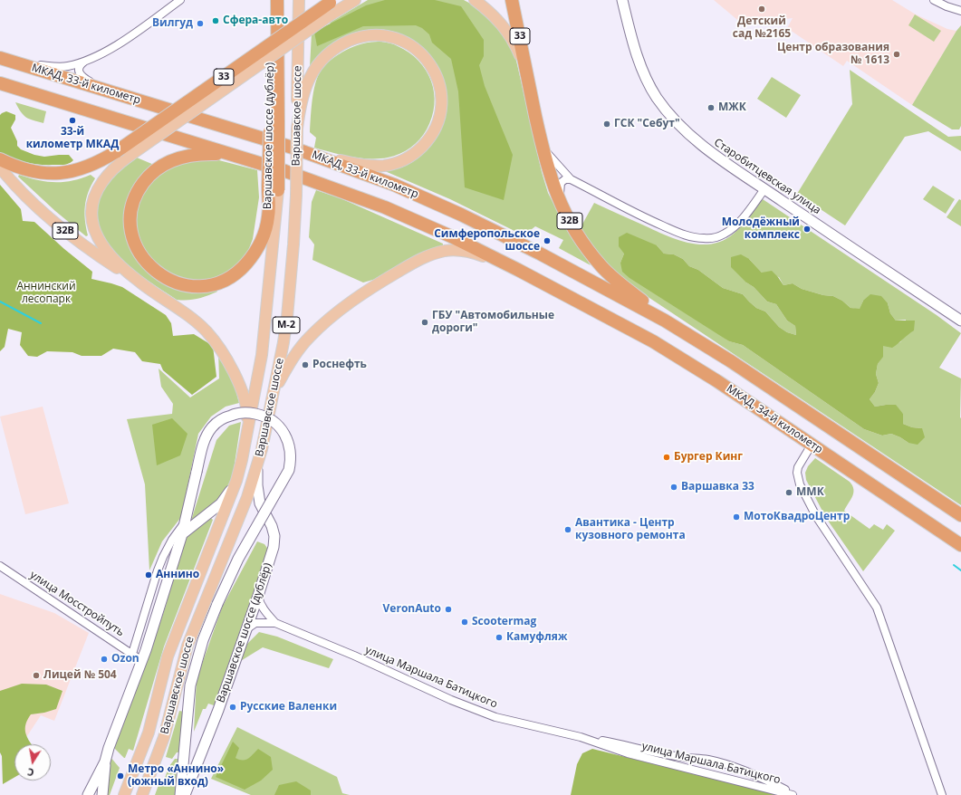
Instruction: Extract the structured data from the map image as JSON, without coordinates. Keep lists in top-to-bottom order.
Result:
{
  "streets": {
    "highway": [
      "33",
      "МКАД, 33-й километр",
      "Варшавское шоссе",
      "Варшавское шоссе (дублёр)",
      "32B",
      "М-2",
      "МКАД, 34-й километр"
    ],
    "main road": ["Старобитцевская улица"],
    "street": ["улица Мосстройпуть", "улица Маршала Батицкого"]
  },
  "crossings": [
    ["33", "32B"],
    ["МКАД, 33-й километр", "32B"],
    ["Варшавское шоссе", "Варшавское шоссе (дублёр)"],
    ["Варшавское шоссе (дублёр)", "улица Маршала Батицкого"]
  ],
  "parks": ["Аннинский лесопарк"],
  "places": [
    "Детский сад №2165",
    "Сфера-авто",
    "Вилгуд",
    "Центр образования № 1613",
    "МЖК",
    "33-й километр МКАД",
    "ГСК \"Себут\"",
    "Молодёжный комплекс",
    "Симферопольское шоссе",
    "ГБУ \"Автомобильные дороги\"",
    "Роснефть",
    "Бургер Кинг",
    "Варшавка 33",
    "ММК",
    "МотоКвадроЦентр",
    "Авантика - Центр кузовного ремонта",
    "Аннино",
    "VeronAuto",
    "Scootermag",
    "Камуфляж",
    "Ozon",
    "Лицей № 504",
    "Русские Валенки",
    "Метро «Аннино» (южный вход)"
  ],
  "north": "bottom"
}
